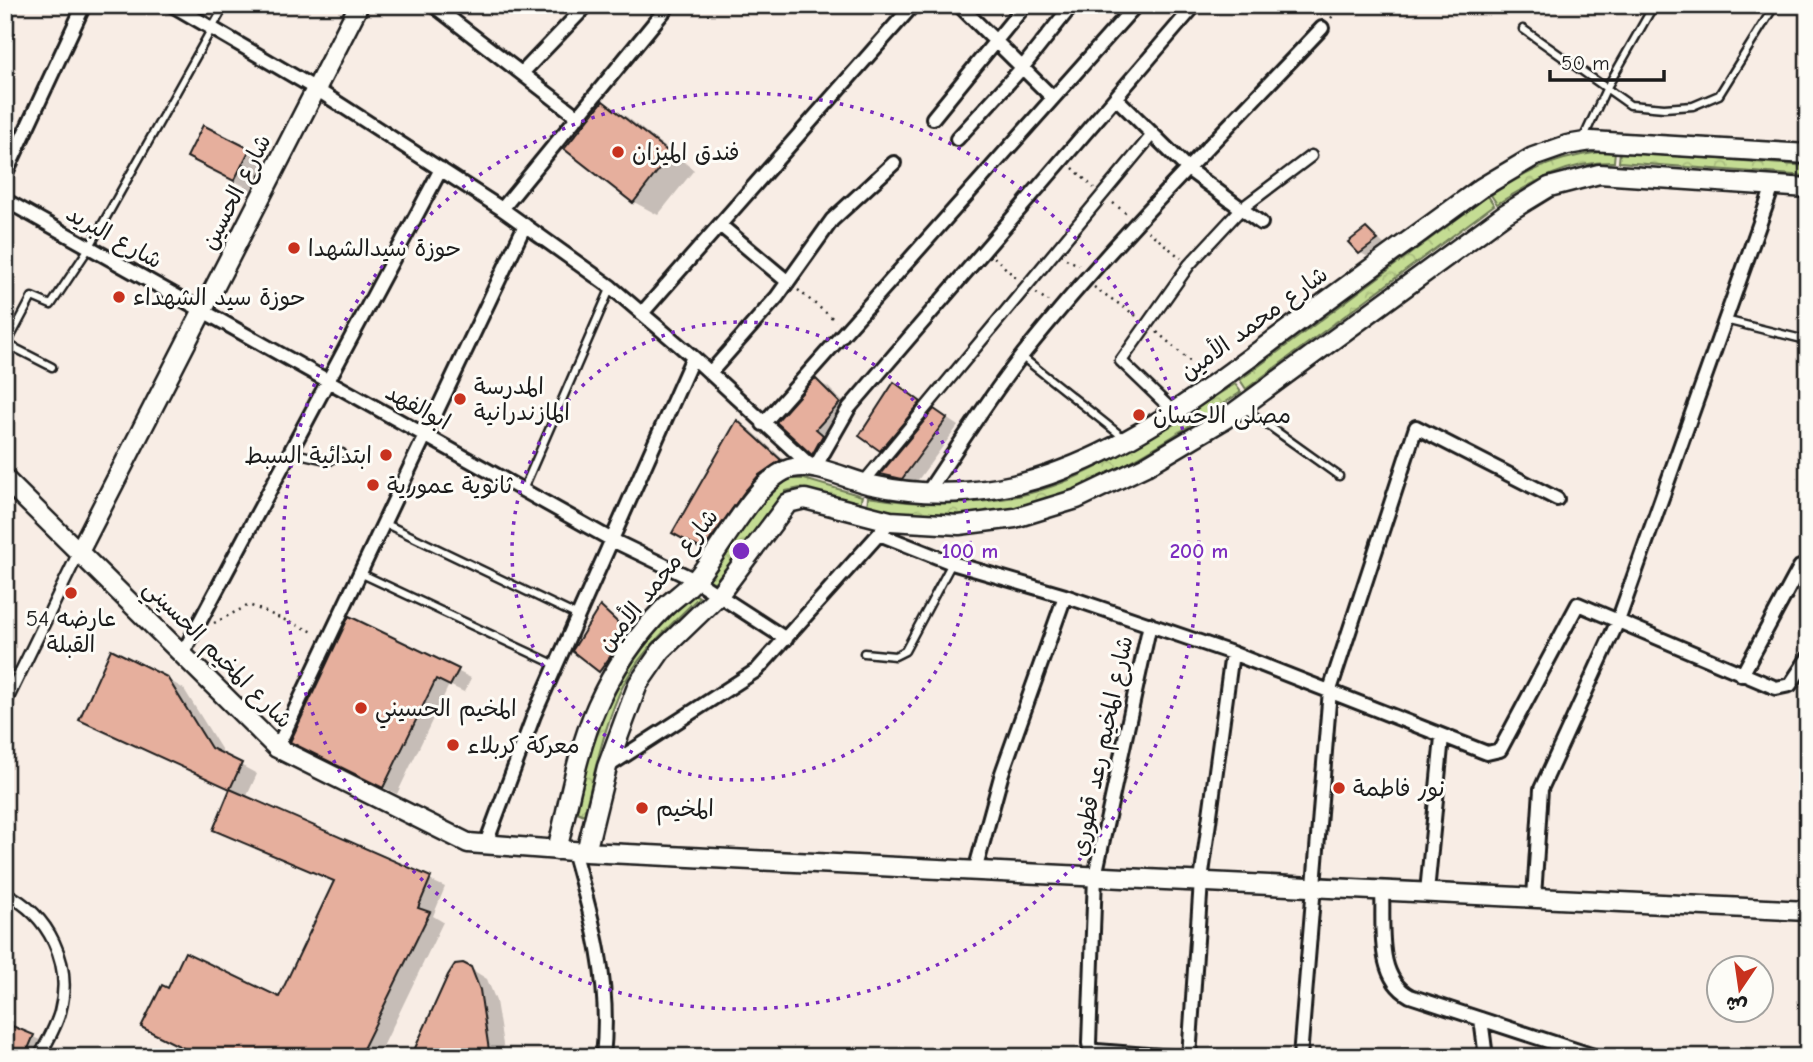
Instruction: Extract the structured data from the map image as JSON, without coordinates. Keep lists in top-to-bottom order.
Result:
{
  "streets": {
    "main road": ["شارع الحسين", "شارع محمد الأمين", "شارع المخيم الحسيني"],
    "street": ["شارع البريد", "ابوالفهد", "شارع المخيم رعد قطوري"]
  },
  "crossings": [
    ["شارع الحسين", "شارع البريد"],
    ["شارع الحسين", "ابوالفهد"],
    ["شارع الحسين", "شارع المخيم الحسيني"],
    ["شارع البريد", "ابوالفهد"],
    ["شارع محمد الأمين", "ابوالفهد"],
    ["شارع محمد الأمين", "شارع المخيم الحسيني"],
    ["شارع المخيم الحسيني", "شارع المخيم رعد قطوري"]
  ],
  "places": [
    "فندق الميزان",
    "حوزة سيدالشهدا",
    "حوزة سيد الشهداء",
    "المدرسة المازندرانية",
    "مصلى الاحسان",
    "ابتدائية السبط",
    "ثانوية عمورية",
    "عارضه 54 القبلة",
    "المخيم الحسيني",
    "معركة كربلاء",
    "نور فاطمة",
    "المخيم"
  ],
  "scale_bar": "50 m",
  "north": "bottom",
  "rings": ["100 m", "200 m"]
}
